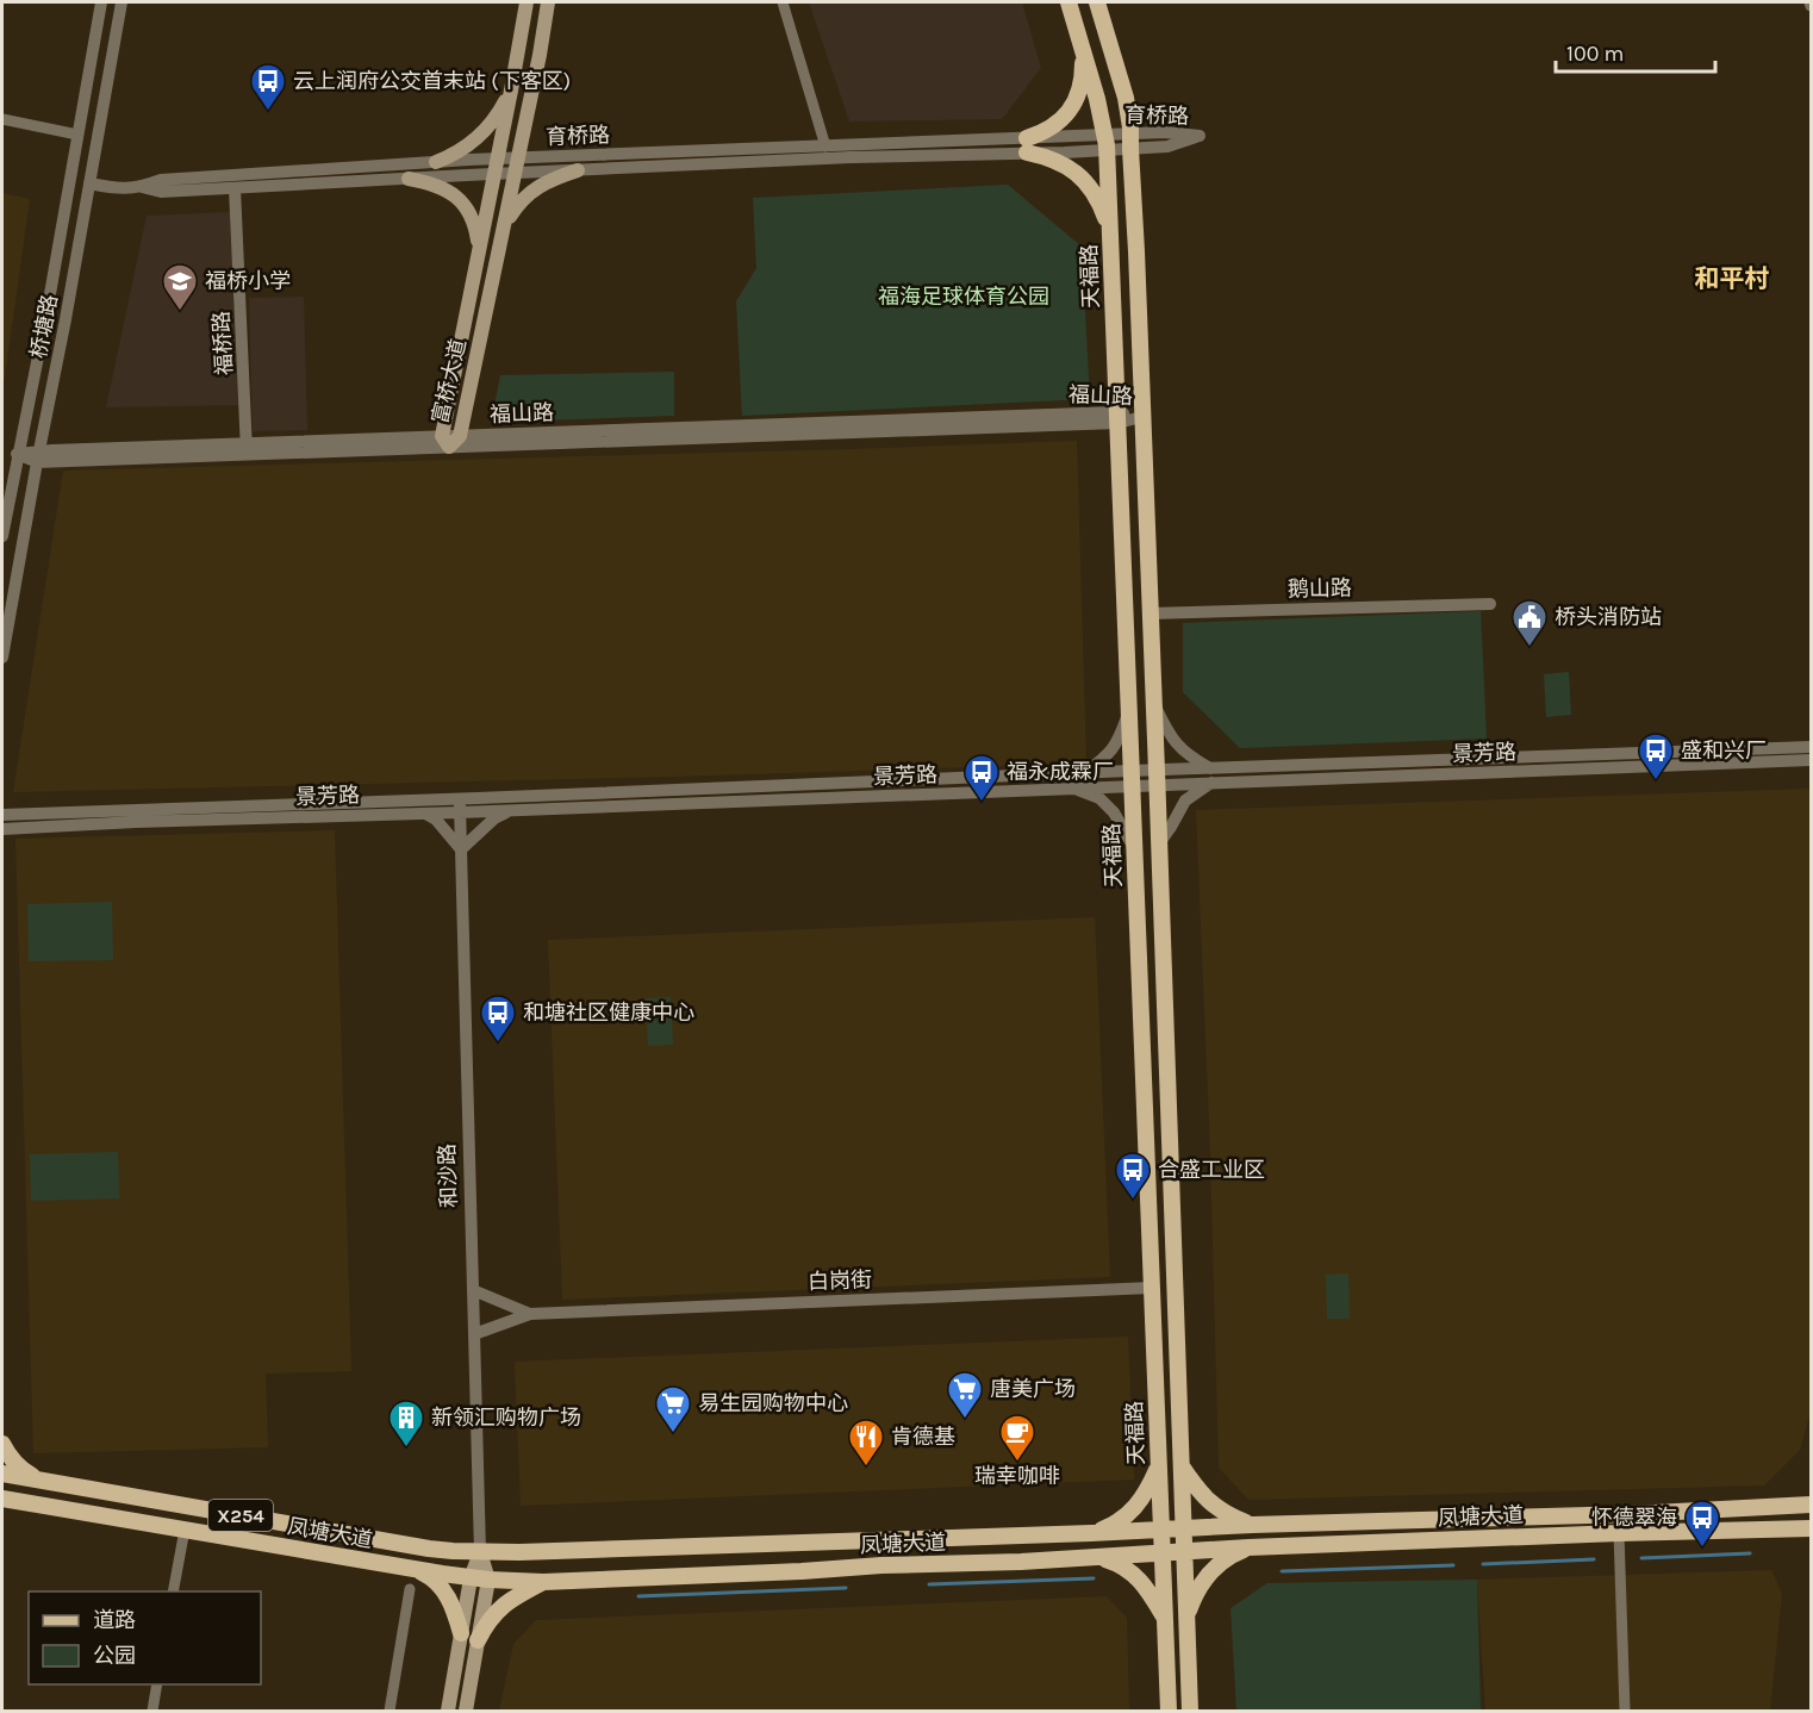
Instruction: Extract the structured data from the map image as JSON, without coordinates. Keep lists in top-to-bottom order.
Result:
{
  "streets": {
    "main road": [
      "天福路",
      "富桥大道",
      "和沙路",
      "X254",
      "凤塘大道"
    ],
    "street": [
      "育桥路",
      "桥塘路",
      "福桥路",
      "福山路",
      "鹅山路",
      "景芳路",
      "白岗街"
    ]
  },
  "crossings": [
    ["育桥路", "天福路"],
    ["育桥路", "桥塘路"],
    ["育桥路", "福桥路"],
    ["育桥路", "富桥大道"],
    ["天福路", "福山路"],
    ["天福路", "鹅山路"],
    ["天福路", "景芳路"],
    ["天福路", "白岗街"],
    ["天福路", "凤塘大道"],
    ["桥塘路", "福山路"],
    ["福桥路", "福山路"],
    ["富桥大道", "福山路"],
    ["景芳路", "和沙路"],
    ["和沙路", "X254"],
    ["和沙路", "凤塘大道"],
    ["X254", "凤塘大道"]
  ],
  "districts": ["和平村"],
  "parks": ["福海足球体育公园"],
  "places": {
    "bus stop": [
      "云上润府公交首末站 (下客区)",
      "盛和兴厂",
      "福永成霖厂",
      "和塘社区健康中心",
      "合盛工业区",
      "怀德翠海"
    ],
    "school or university": ["福桥小学"],
    "public building": ["桥头消防站"],
    "supermarket": ["唐美广场", "易生园购物中心"],
    "building": ["新领汇购物广场"],
    "cafe": ["瑞幸咖啡"],
    "restaurant": ["肯德基"]
  },
  "legend": ["道路", "公园"],
  "scale_bar": "100 m"
}
